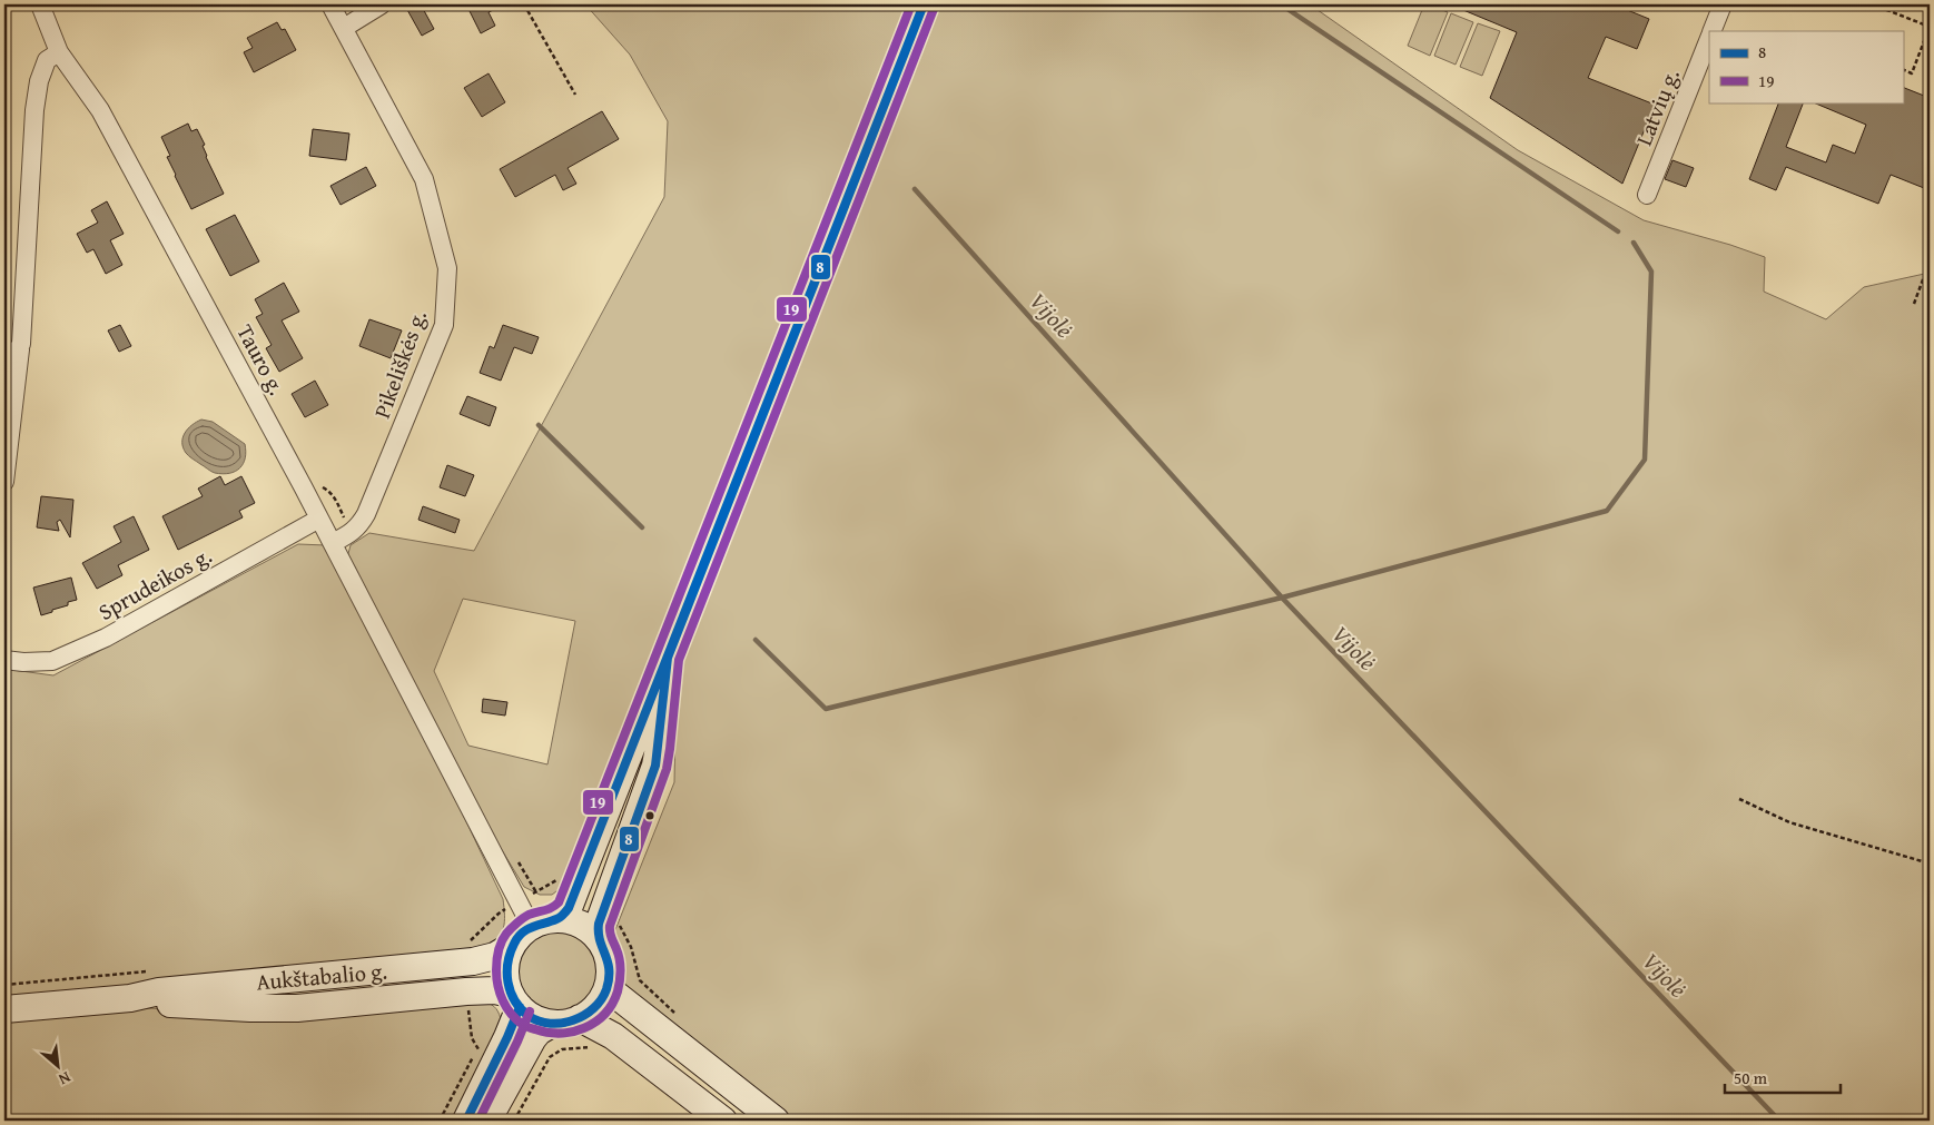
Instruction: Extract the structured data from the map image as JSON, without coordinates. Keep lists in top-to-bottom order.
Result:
{
  "streets": {
    "main road": ["Aukštabalio g."],
    "street": [
      "Latvių g.",
      "Tauro g.",
      "Pikeliškės g.",
      "Sprudeikos g."
    ]
  },
  "crossings": [
    ["Tauro g.", "Pikeliškės g."],
    ["Tauro g.", "Sprudeikos g."],
    ["Tauro g.", "Aukštabalio g."]
  ],
  "water": ["Vijolė"],
  "lines": ["transit line 8", "transit line 19"],
  "legend": ["8", "19"],
  "scale_bar": "50 m",
  "north": "bottom right"
}
